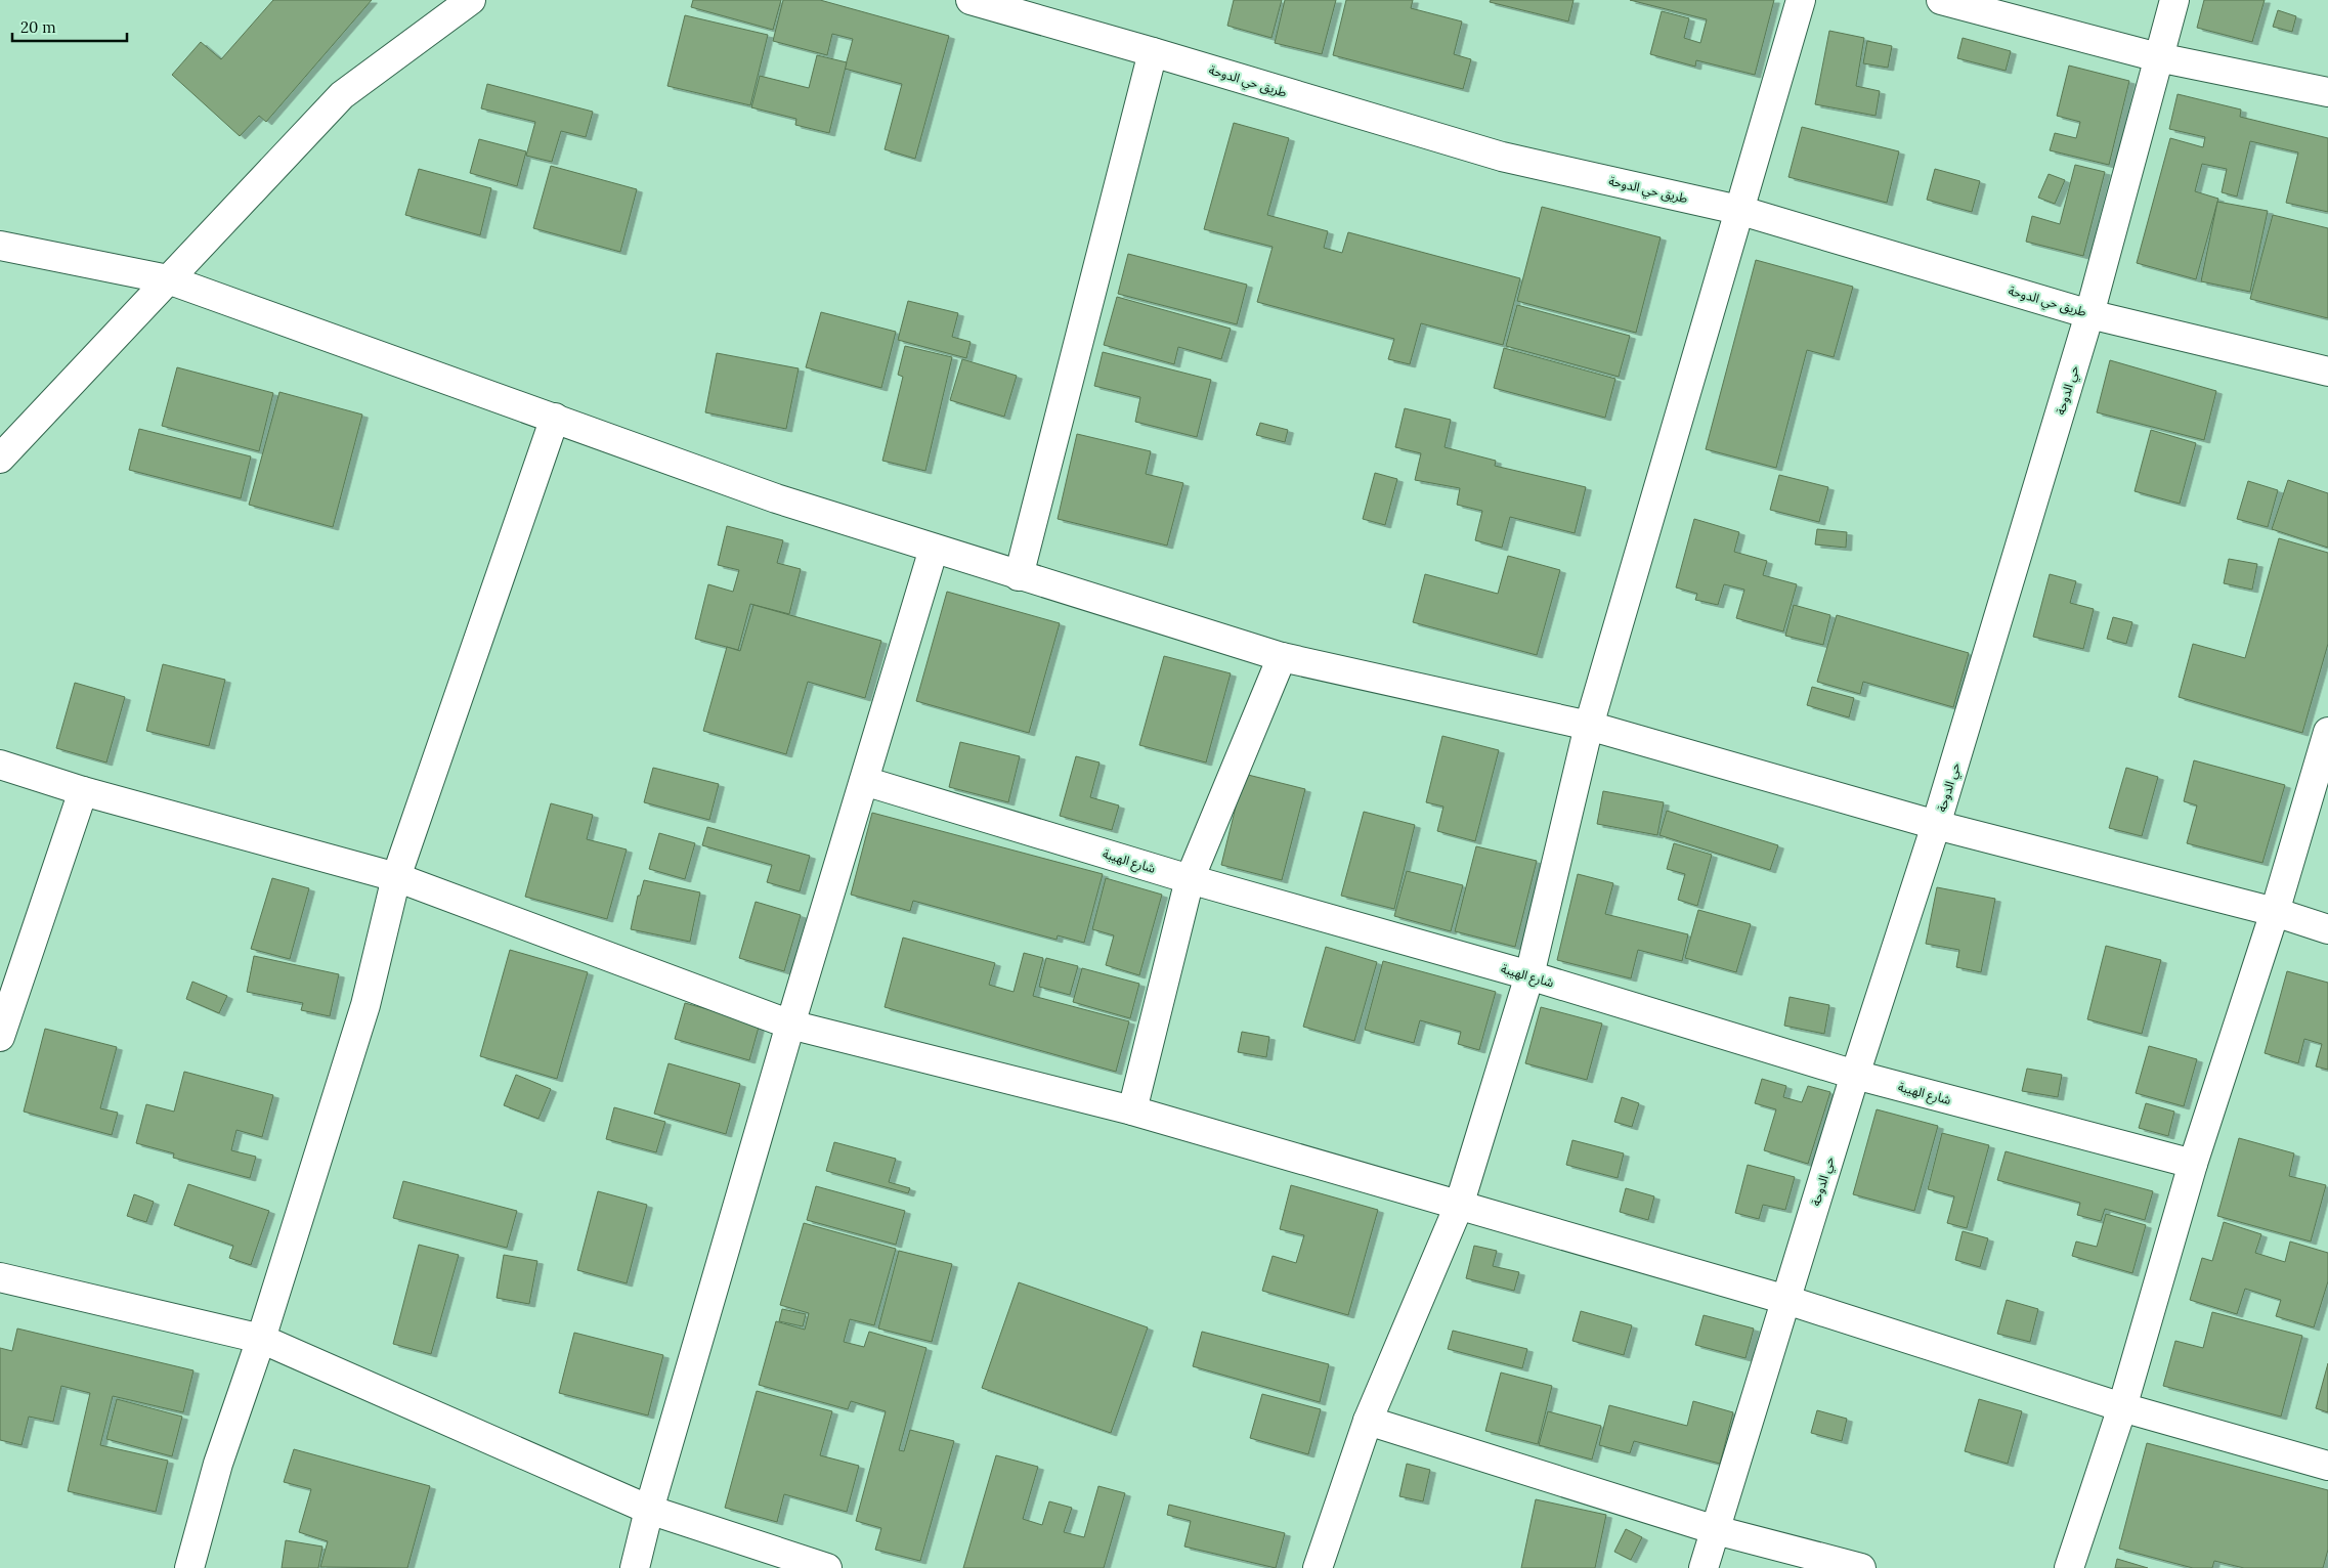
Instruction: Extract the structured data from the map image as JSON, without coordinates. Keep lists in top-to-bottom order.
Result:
{
  "streets": {
    "street": ["طريق حي الدوحة", "حي الدوحة", "شارع الهيبة"]
  },
  "crossings": [
    ["طريق حي الدوحة", "حي الدوحة"],
    ["حي الدوحة", "شارع الهيبة"]
  ],
  "scale_bar": "20 m"
}
